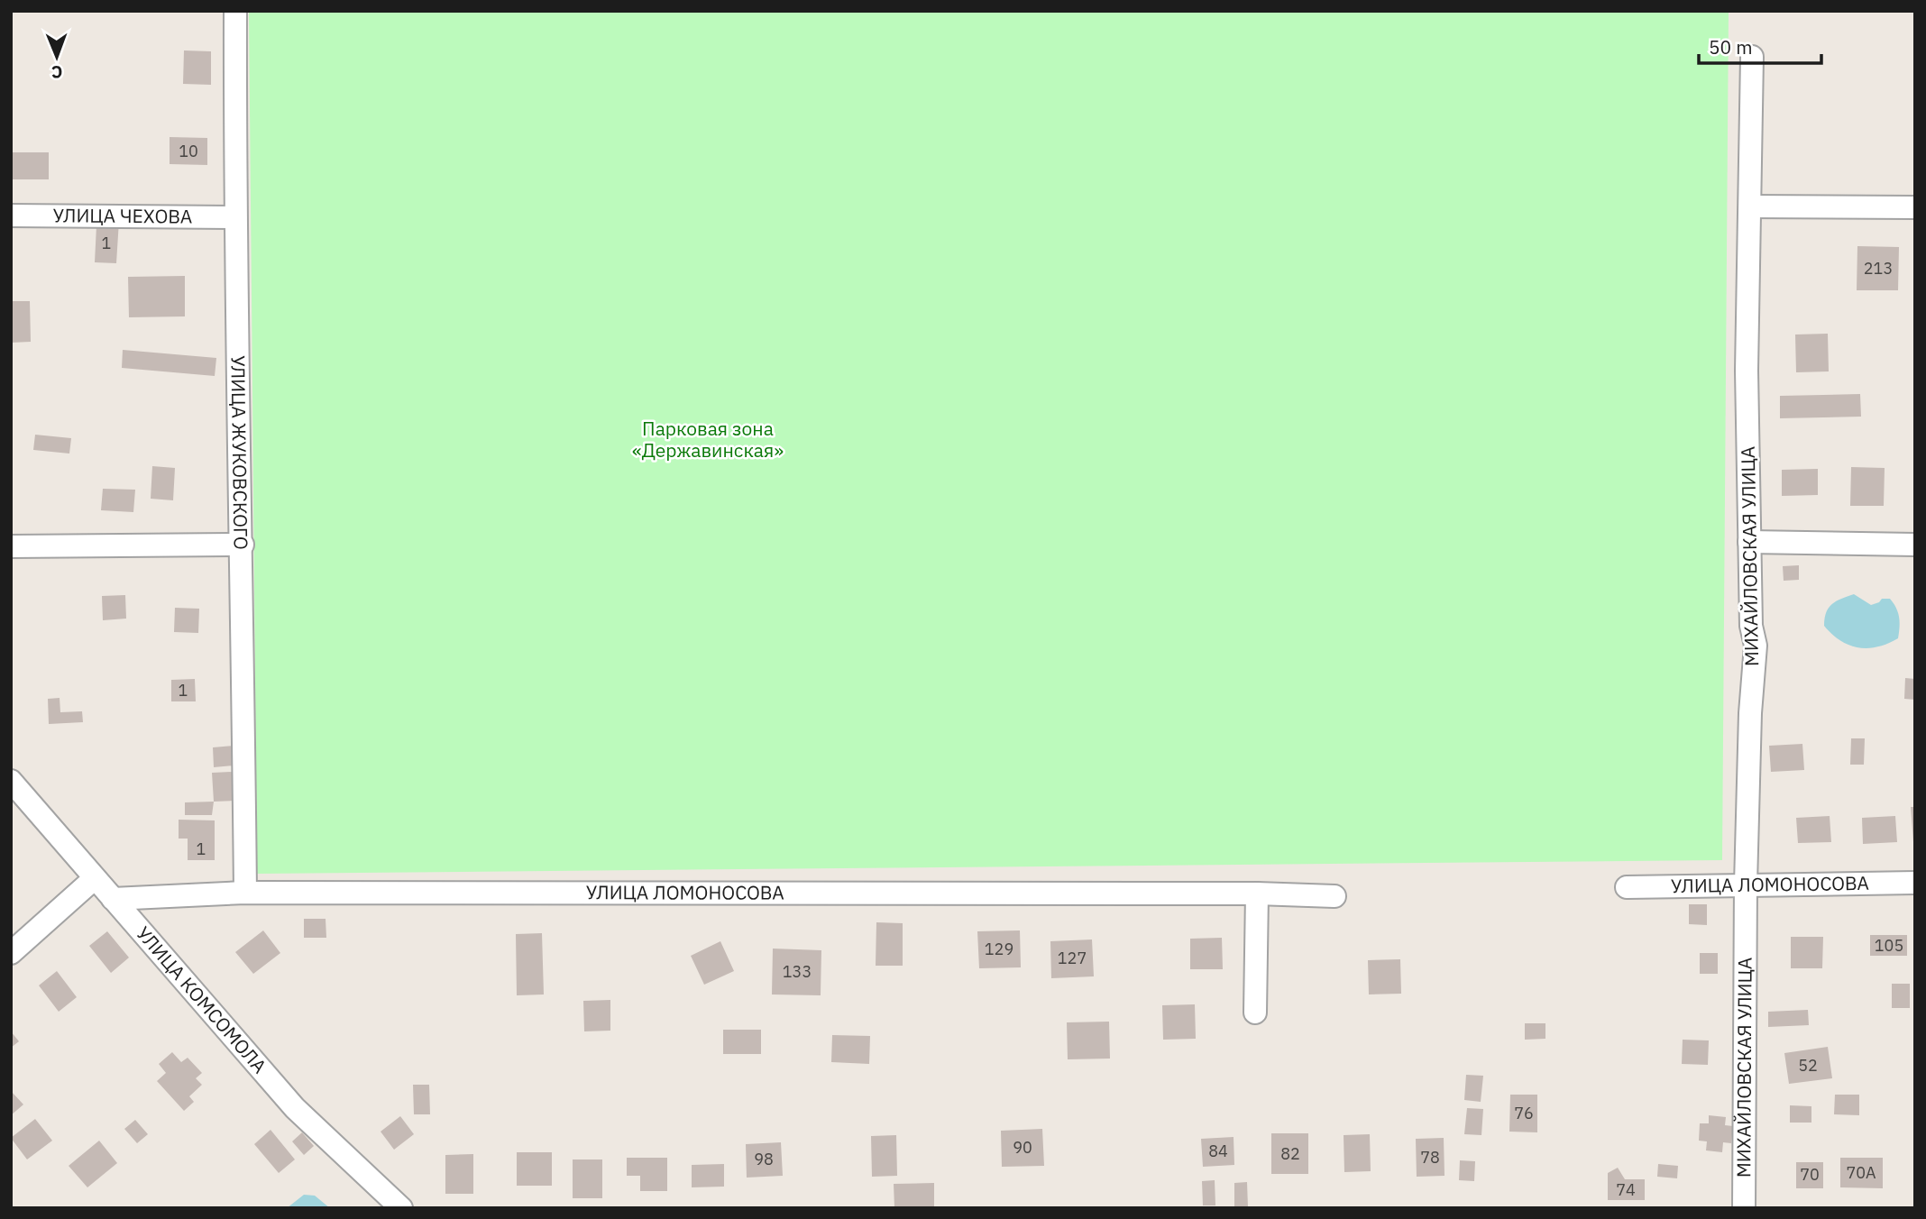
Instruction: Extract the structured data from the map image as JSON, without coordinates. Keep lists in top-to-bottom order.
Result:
{
  "streets": {
    "street": [
      "УЛИЦА ЧЕХОВА",
      "УЛИЦА ЖУКОВСКОГО",
      "МИХАЙЛОВСКАЯ УЛИЦА",
      "УЛИЦА ЛОМОНОСОВА",
      "УЛИЦА КОМСОМОЛА"
    ]
  },
  "crossings": [
    ["УЛИЦА ЧЕХОВА", "УЛИЦА ЖУКОВСКОГО"],
    ["УЛИЦА ЖУКОВСКОГО", "УЛИЦА ЛОМОНОСОВА"],
    ["МИХАЙЛОВСКАЯ УЛИЦА", "УЛИЦА ЛОМОНОСОВА"],
    ["УЛИЦА ЛОМОНОСОВА", "УЛИЦА КОМСОМОЛА"]
  ],
  "parks": ["Парковая зона «Державинская»"],
  "house_numbers": [
    "10",
    "1",
    "213",
    "1",
    "1",
    "105",
    "129",
    "127",
    "133",
    "52",
    "76",
    "90",
    "84",
    "82",
    "78",
    "98",
    "70А",
    "70",
    "74"
  ],
  "scale_bar": "50 m",
  "north": "bottom"
}
